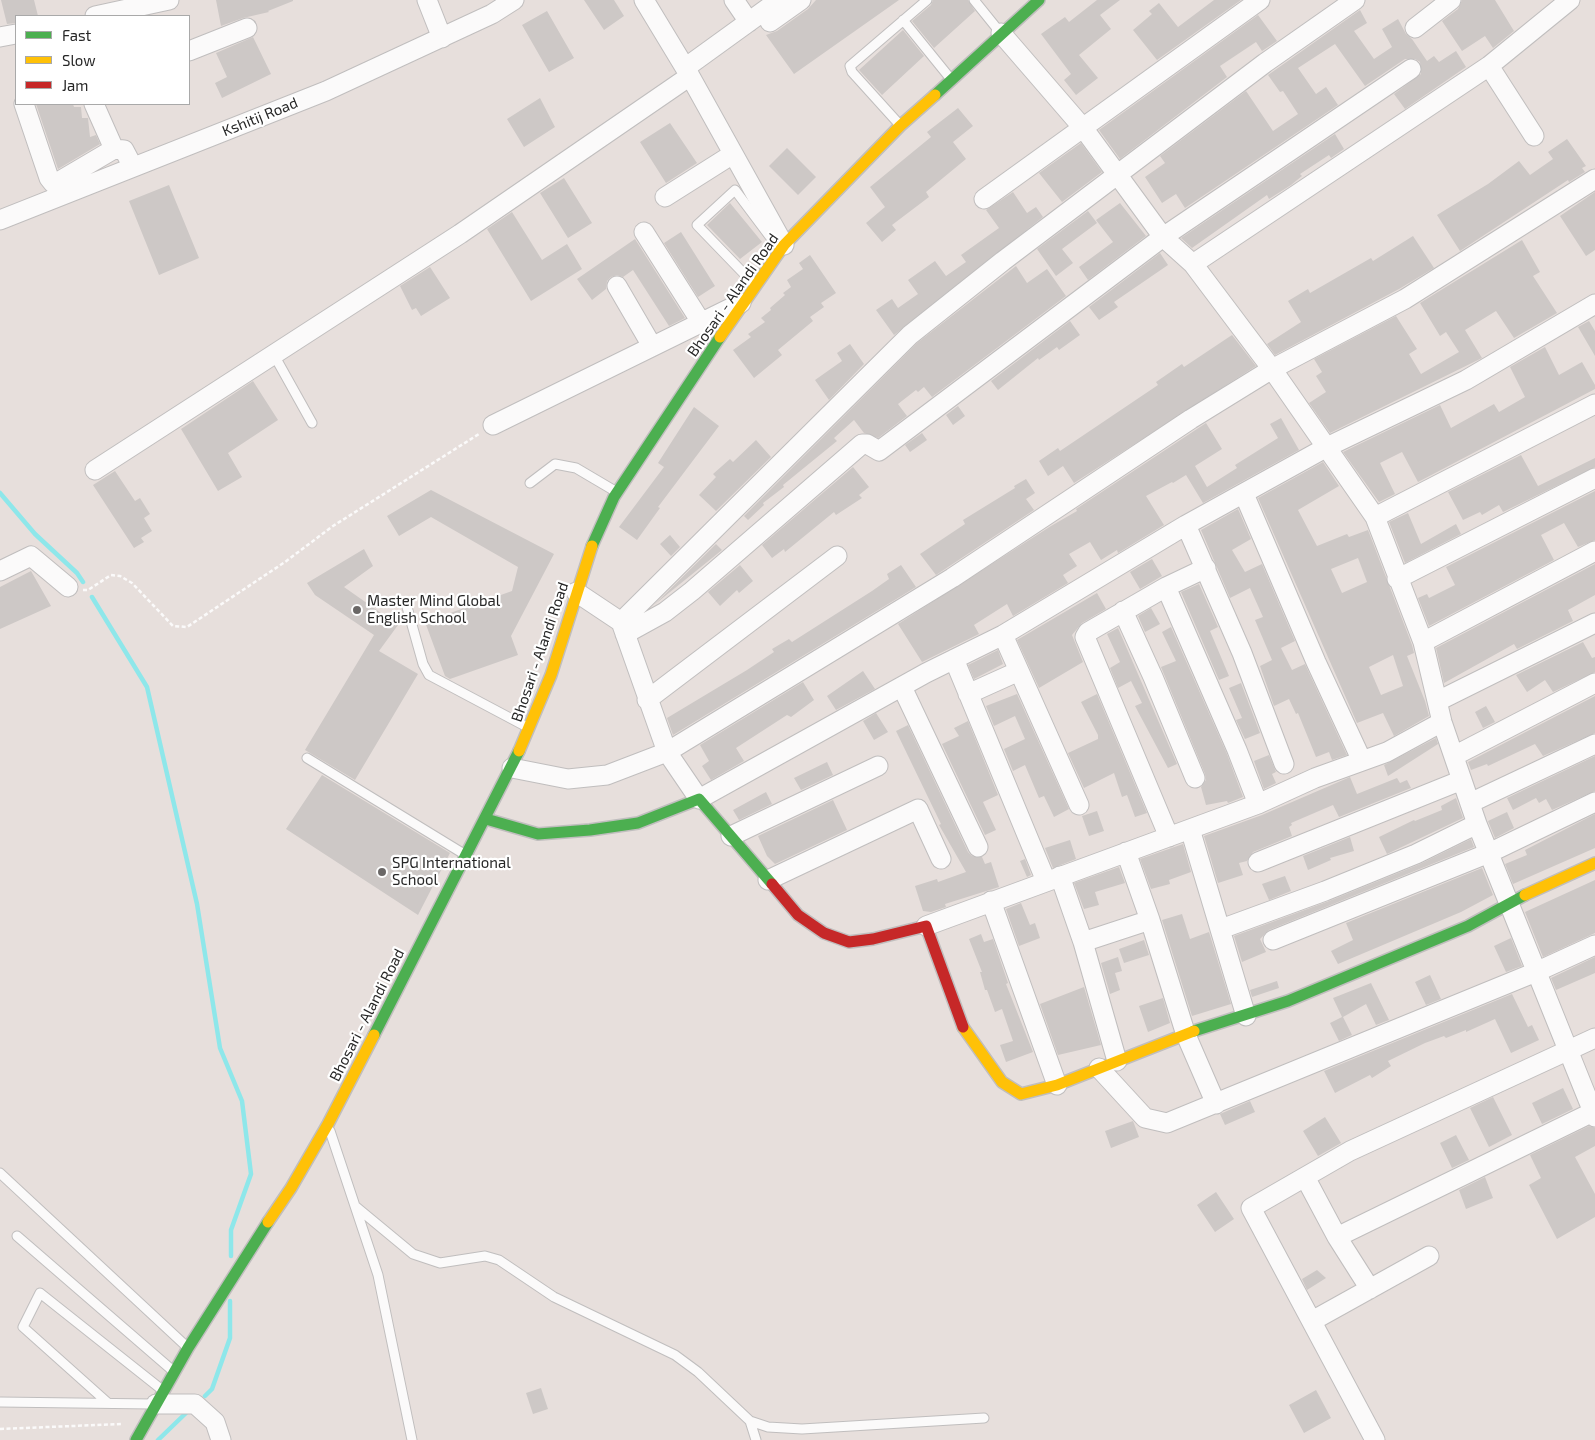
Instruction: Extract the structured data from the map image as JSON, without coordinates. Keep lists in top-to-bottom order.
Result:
{
  "streets": {
    "main road": ["Bhosari - Alandi Road"],
    "street": ["Kshitij Road"]
  },
  "places": ["Master Mind Global English School", "SPG International School"],
  "legend": ["Fast", "Slow", "Jam"]
}
